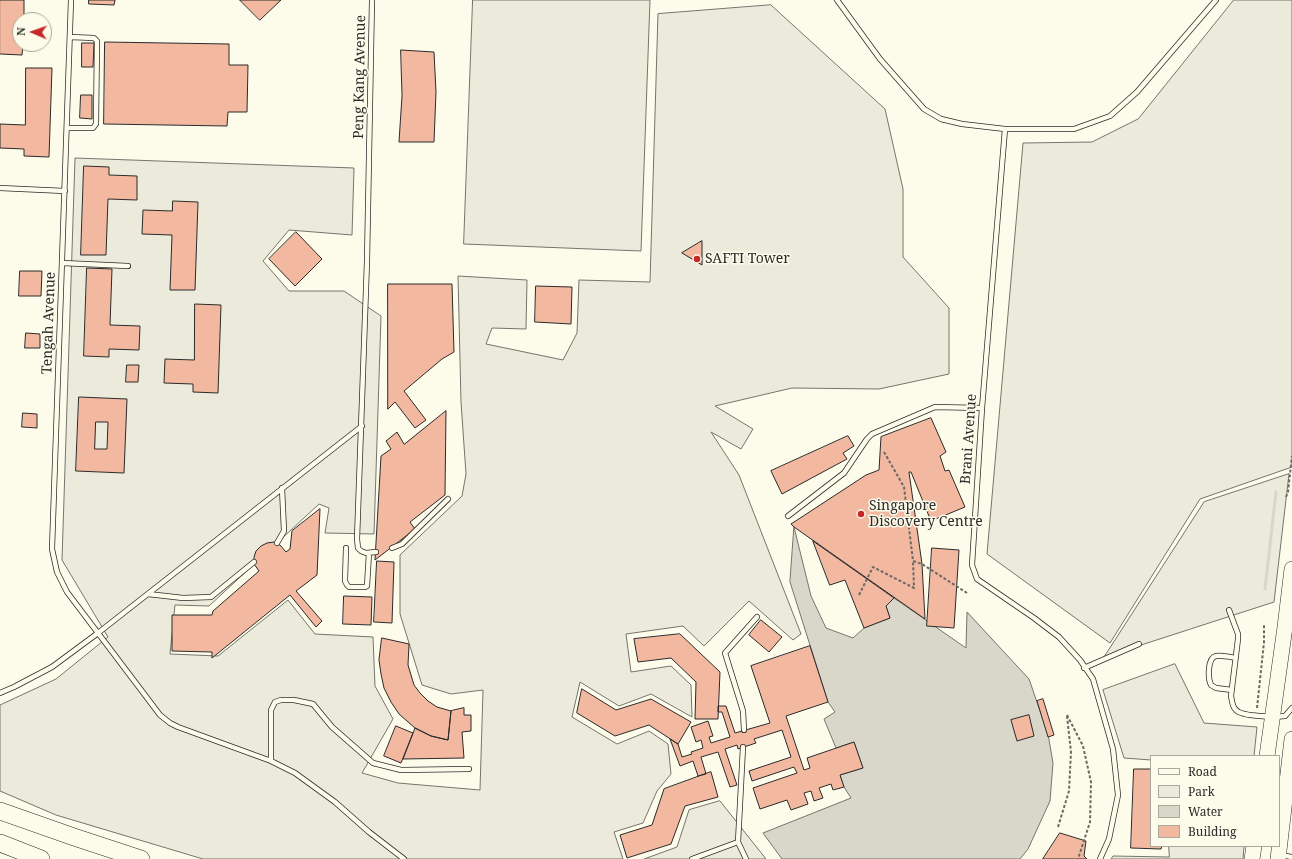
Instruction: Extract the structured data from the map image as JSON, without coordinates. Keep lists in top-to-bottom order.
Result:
{
  "streets": {
    "lane": ["Peng Kang Avenue", "Tengah Avenue", "Brani Avenue"]
  },
  "places": ["SAFTI Tower", "Singapore Discovery Centre"],
  "legend": [
    "Road",
    "Park",
    "Water",
    "Building"
  ],
  "north": "left"
}
